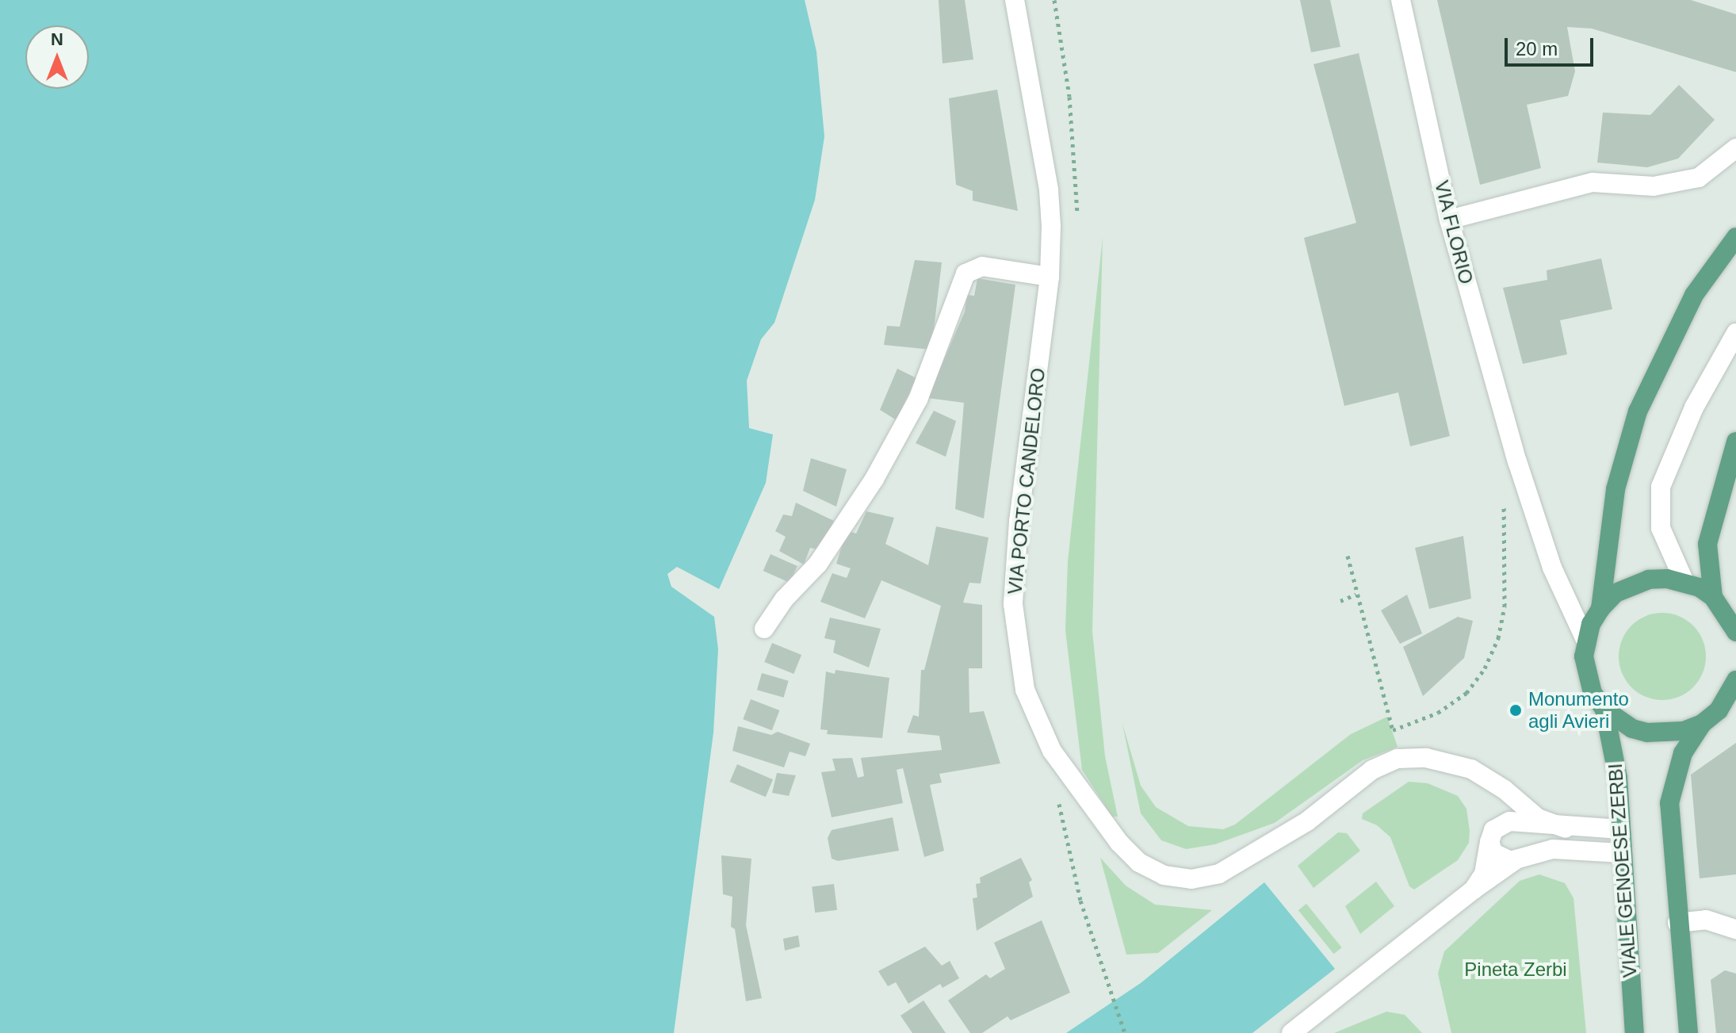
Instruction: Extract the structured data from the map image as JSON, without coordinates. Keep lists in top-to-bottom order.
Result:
{
  "streets": {
    "main road": ["VIALE GENOESE ZERBI"],
    "street": ["VIA FLORIO", "VIA PORTO CANDELORO"]
  },
  "crossings": [
    ["VIA FLORIO", "VIALE GENOESE ZERBI"]
  ],
  "parks": ["Pineta Zerbi"],
  "places": ["Monumento agli Avieri"],
  "scale_bar": "20 m",
  "north": "top"
}
